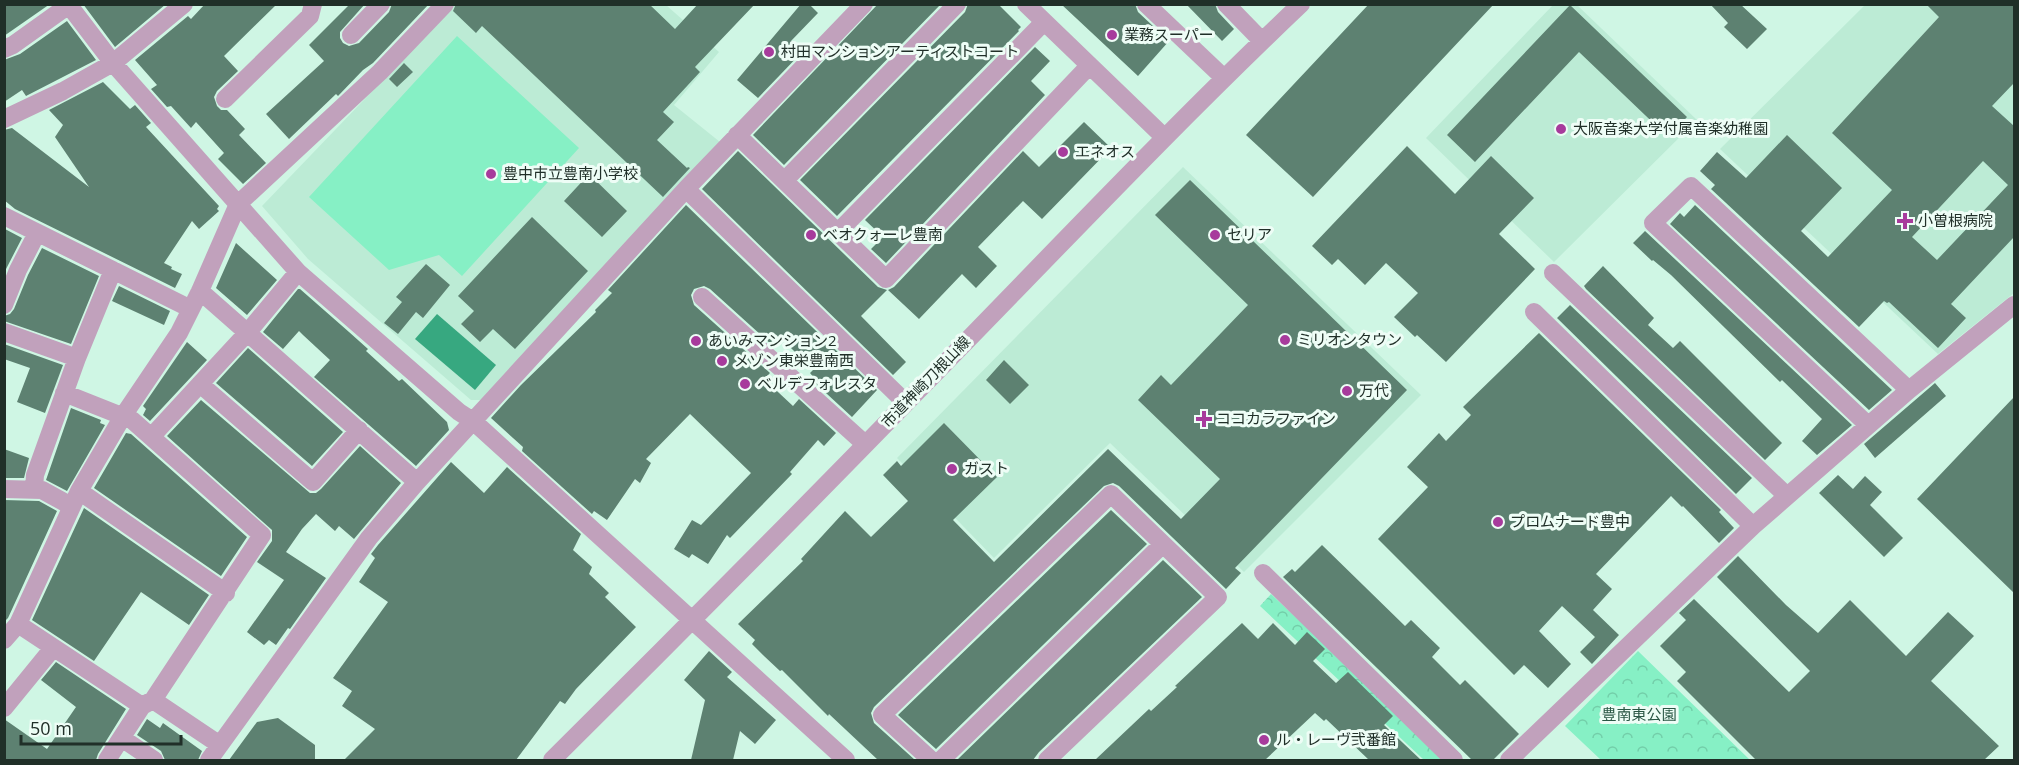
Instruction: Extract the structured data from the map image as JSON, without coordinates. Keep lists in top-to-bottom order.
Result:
{
  "streets": {
    "street": ["市道神崎刀根山線"]
  },
  "parks": ["豊南東公園"],
  "places": {
    "other": [
      "業務スーパー",
      "村田マンションアーティストコート",
      "大阪音楽大学付属音楽幼稚園",
      "エネオス",
      "豊中市立豊南小学校",
      "ベオクォーレ豊南",
      "セリア",
      "ミリオンタウン",
      "あいみマンション2",
      "メゾン東栄豊南西",
      "ベルデフォレスタ",
      "万代",
      "ガスト",
      "プロムナード豊中",
      "ル・レーヴ弐番館"
    ],
    "health": ["小曽根病院", "ココカラファイン"]
  },
  "scale_bar": "50 m"
}
